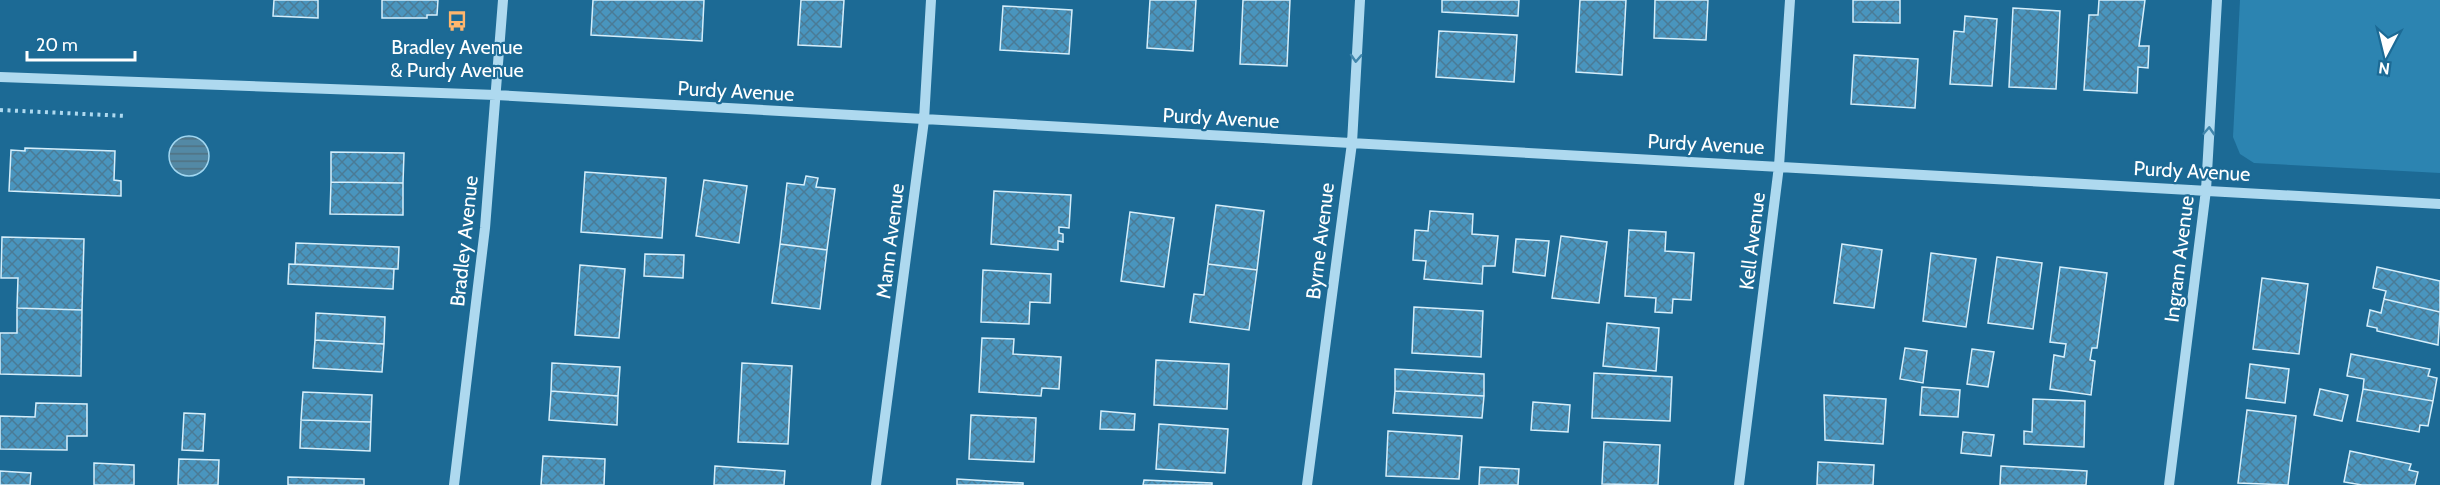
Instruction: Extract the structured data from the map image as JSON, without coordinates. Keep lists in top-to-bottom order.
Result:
{
  "streets": {
    "street": [
      "Purdy Avenue",
      "Bradley Avenue",
      "Mann Avenue",
      "Byrne Avenue",
      "Kell Avenue",
      "Ingram Avenue"
    ]
  },
  "crossings": [
    ["Purdy Avenue", "Bradley Avenue"],
    ["Purdy Avenue", "Mann Avenue"],
    ["Purdy Avenue", "Byrne Avenue"],
    ["Purdy Avenue", "Kell Avenue"],
    ["Purdy Avenue", "Ingram Avenue"]
  ],
  "one_way": ["Ingram Avenue"],
  "places": {
    "bus stop": ["Bradley Avenue & Purdy Avenue"]
  },
  "scale_bar": "20 m",
  "north": "bottom"
}
